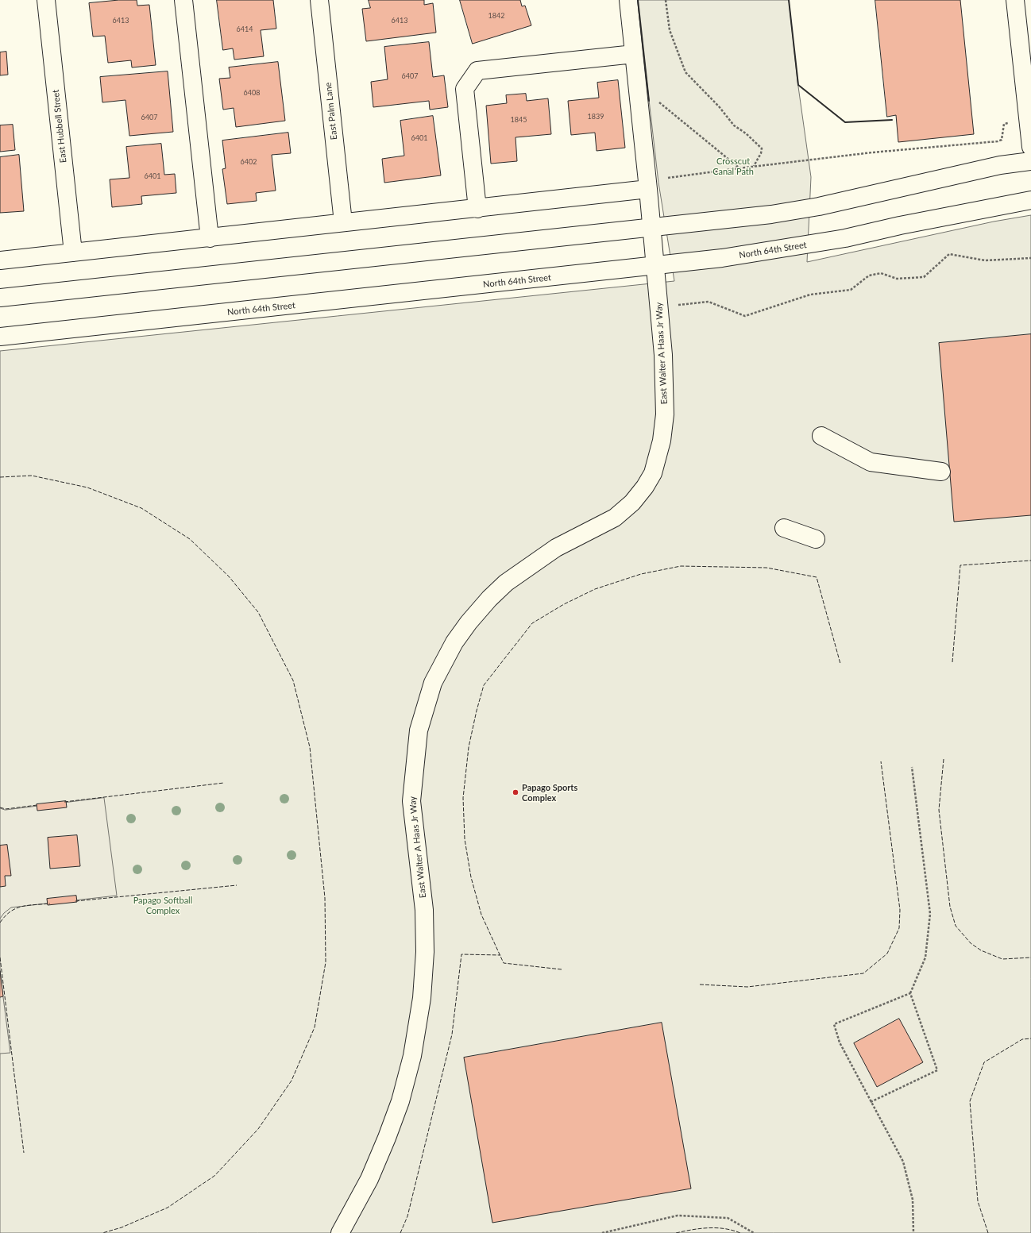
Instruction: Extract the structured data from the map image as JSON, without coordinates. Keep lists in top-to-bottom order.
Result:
{
  "streets": {
    "main road": [
      "East Palm Lane",
      "East Hubbell Street",
      "North 64th Street",
      "East Walter A Haas Jr Way"
    ]
  },
  "crossings": [
    ["North 64th Street", "East Walter A Haas Jr Way"]
  ],
  "parks": ["Crosscut Canal Path", "Papago Softball Complex"],
  "places": ["Papago Sports Complex"],
  "house_numbers": [
    "1842",
    "6413",
    "6413",
    "6414",
    "6407",
    "6408",
    "1839",
    "6407",
    "1845",
    "6401",
    "6402",
    "6401"
  ]
}
